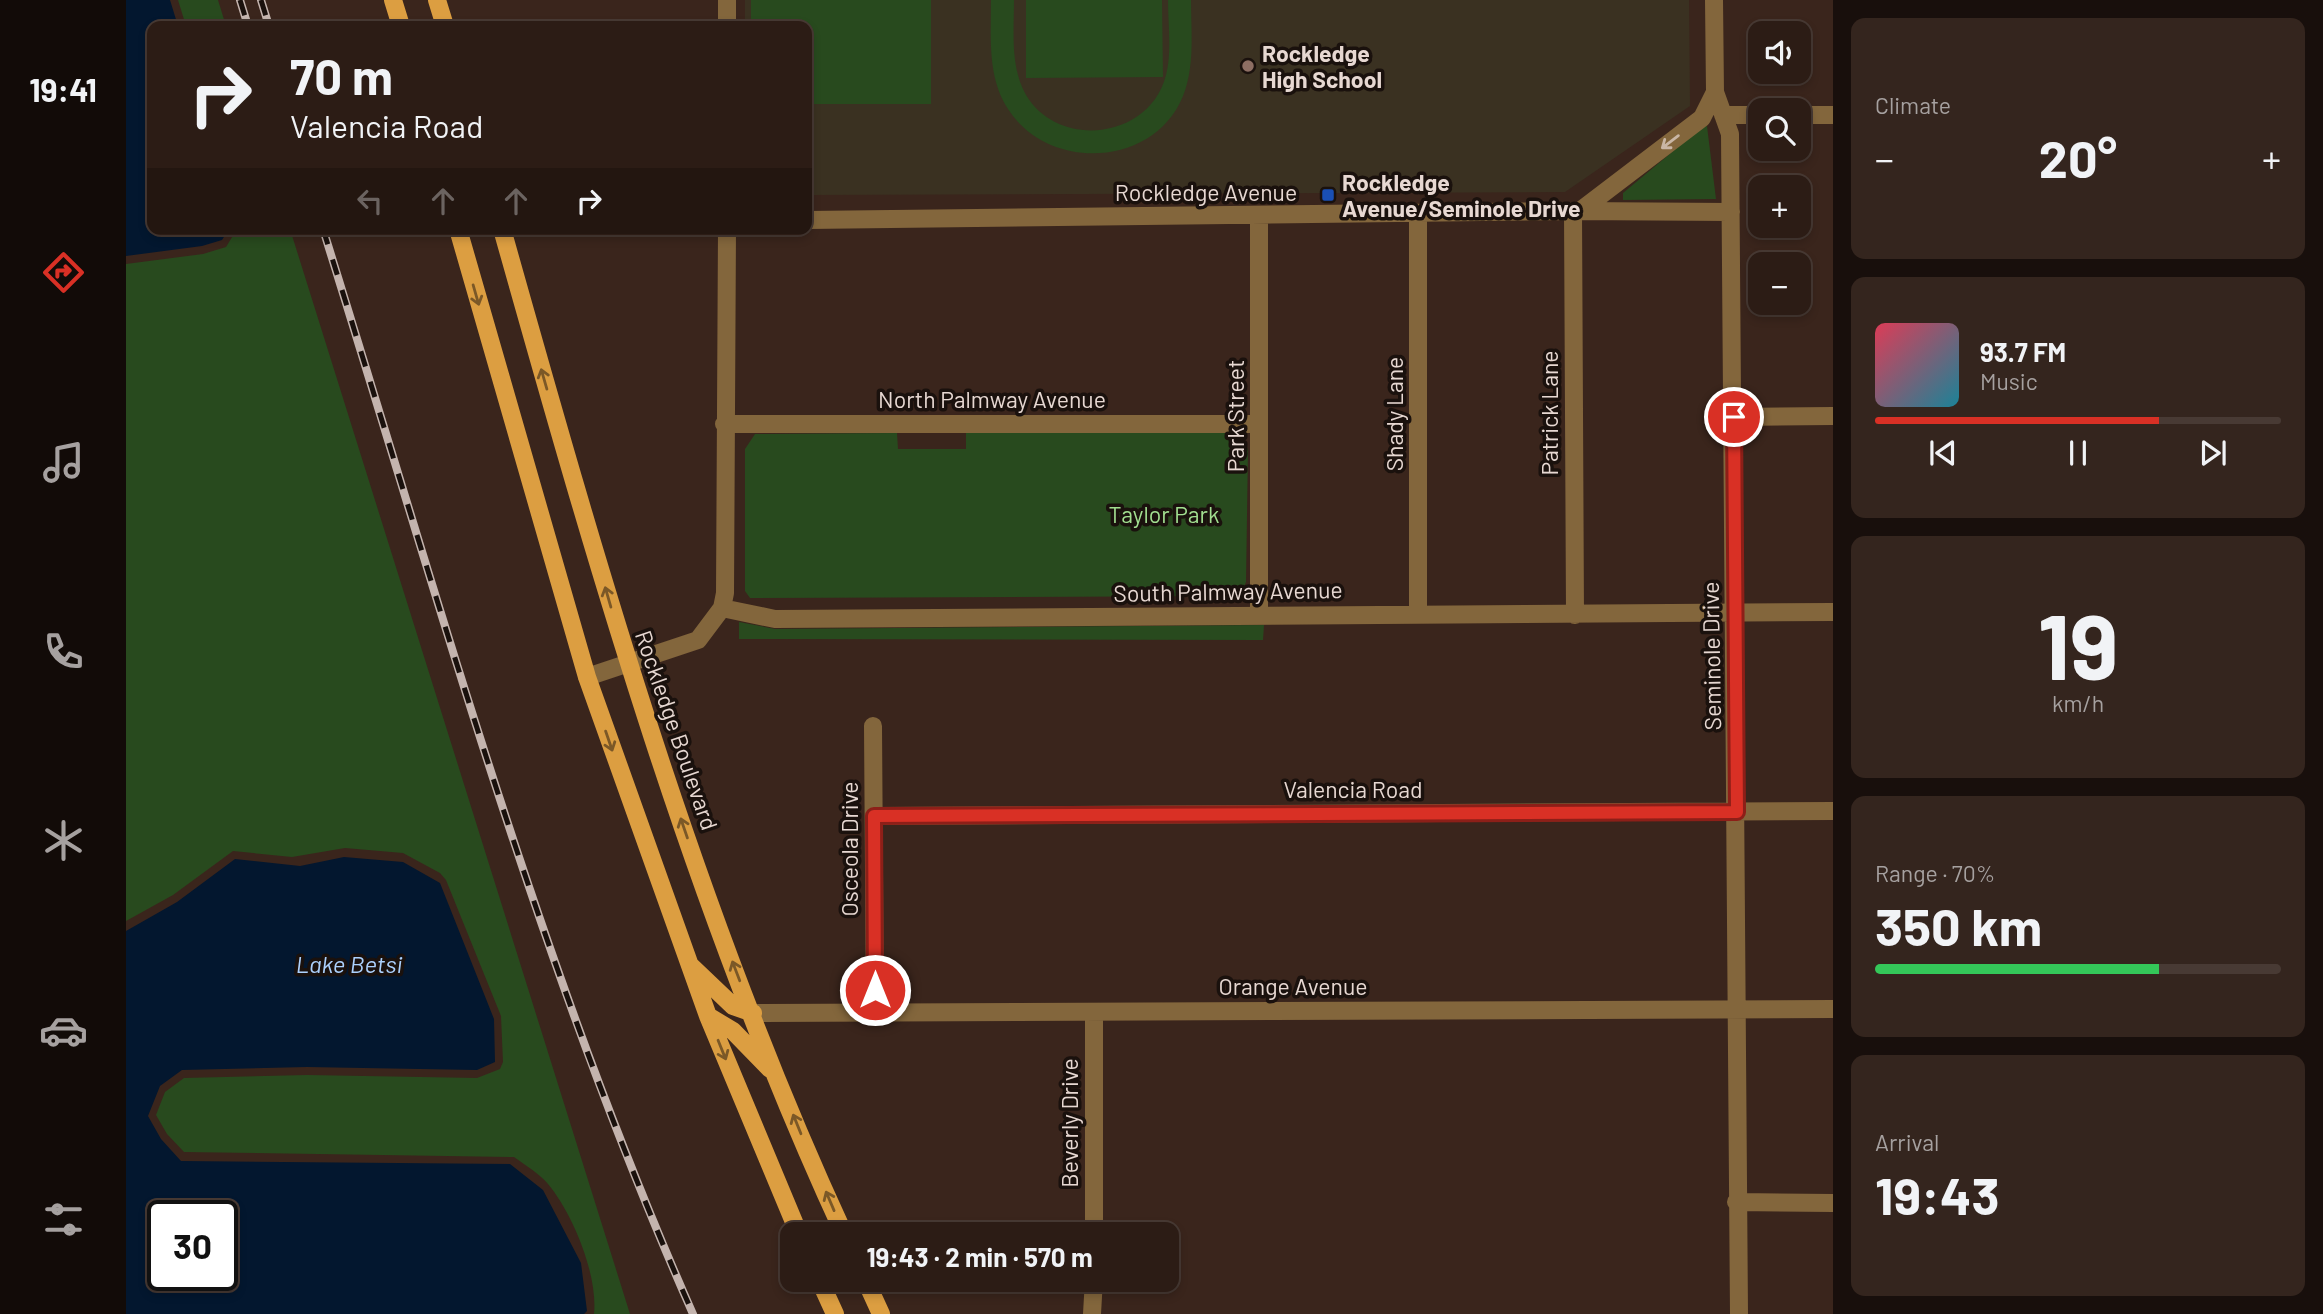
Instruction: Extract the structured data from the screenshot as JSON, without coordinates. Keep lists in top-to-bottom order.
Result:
{
  "streets": {
    "main road": ["Rockledge Boulevard"],
    "street": [
      "Rockledge Avenue",
      "North Palmway Avenue",
      "Patrick Lane",
      "Shady Lane",
      "Park Street",
      "South Palmway Avenue",
      "Seminole Drive",
      "Valencia Road",
      "Osceola Drive",
      "Orange Avenue",
      "Beverly Drive"
    ]
  },
  "crossings": [
    ["Rockledge Avenue", "Patrick Lane"],
    ["Rockledge Avenue", "Shady Lane"],
    ["Rockledge Avenue", "Park Street"],
    ["Rockledge Avenue", "Seminole Drive"],
    ["North Palmway Avenue", "Park Street"],
    ["Patrick Lane", "South Palmway Avenue"],
    ["Shady Lane", "South Palmway Avenue"],
    ["Park Street", "South Palmway Avenue"],
    ["South Palmway Avenue", "Seminole Drive"],
    ["Seminole Drive", "Valencia Road"],
    ["Seminole Drive", "Orange Avenue"],
    ["Rockledge Boulevard", "Orange Avenue"],
    ["Valencia Road", "Osceola Drive"],
    ["Osceola Drive", "Orange Avenue"],
    ["Orange Avenue", "Beverly Drive"]
  ],
  "water": ["Lake Betsi"],
  "parks": ["Taylor Park"],
  "places": {
    "other": ["Rockledge High School"],
    "transit": ["Rockledge Avenue/Seminole Drive"]
  },
  "page": {
    "tabs": "19:41",
    "tile": [
      "Climate",
      ["19", "km/h"],
      ["Range · 70%", "350 km"],
      ["Arrival", "19:43"]
    ],
    "map_buttons": ["+", "−"],
    "turn": ["70 m", "Valencia Road"],
    "heat": ["−", "20°", "+"],
    "song": ["93.7 FM", "Music"],
    "limit": "30",
    "trip": "19:43 · 2 min · 570 m"
  }
}
